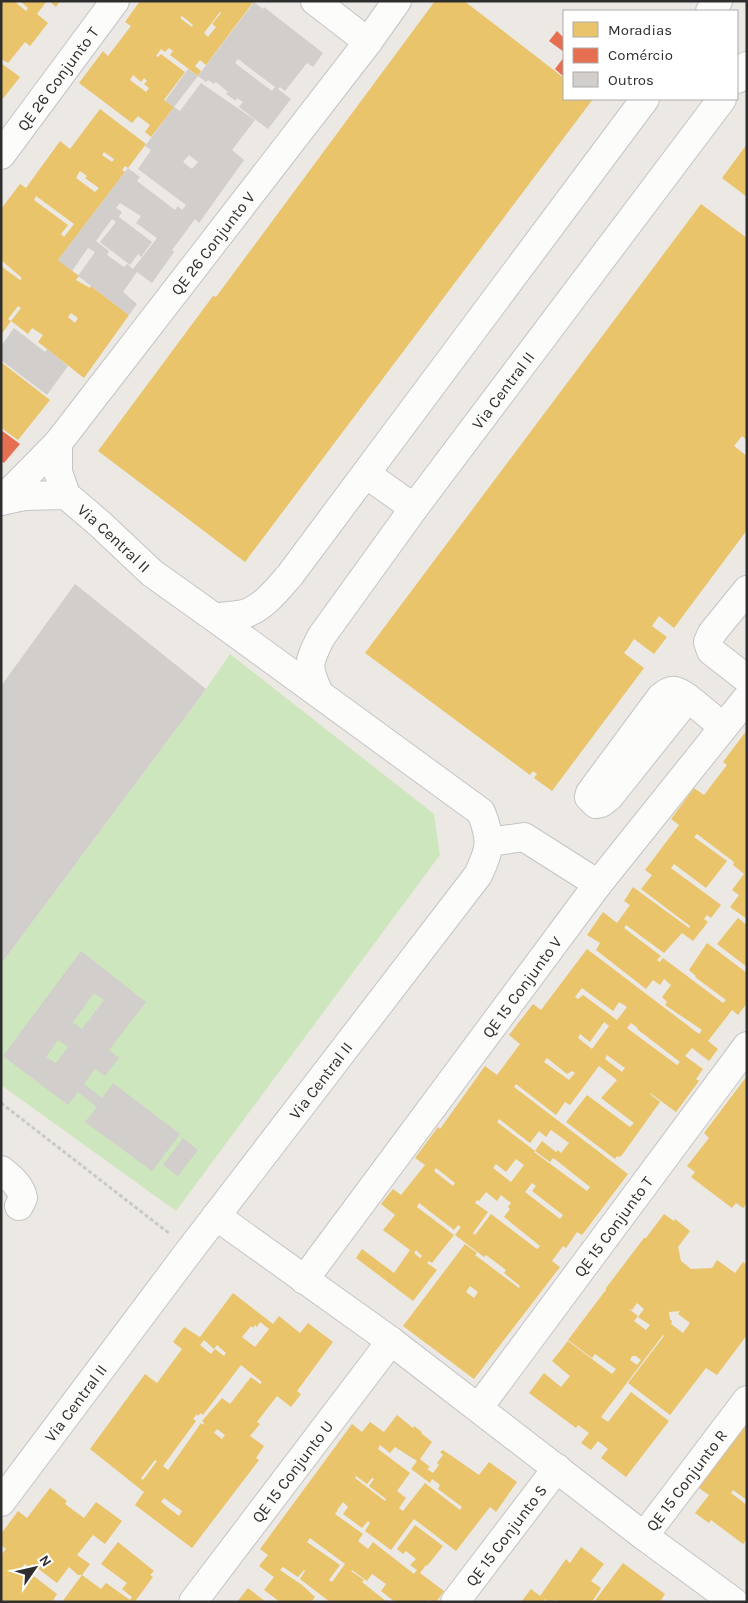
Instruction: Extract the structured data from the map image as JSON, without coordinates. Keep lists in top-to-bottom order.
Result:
{
  "streets": {
    "street": [
      "QE 26 Conjunto T",
      "QE 26 Conjunto V",
      "Via Central II",
      "QE 15 Conjunto V",
      "QE 15 Conjunto T",
      "QE 15 Conjunto U",
      "QE 15 Conjunto R",
      "QE 15 Conjunto S"
    ]
  },
  "crossings": [
    ["QE 26 Conjunto V", "Via Central II"]
  ],
  "legend": ["Moradias", "Comércio", "Outros"],
  "north": "top right"
}
